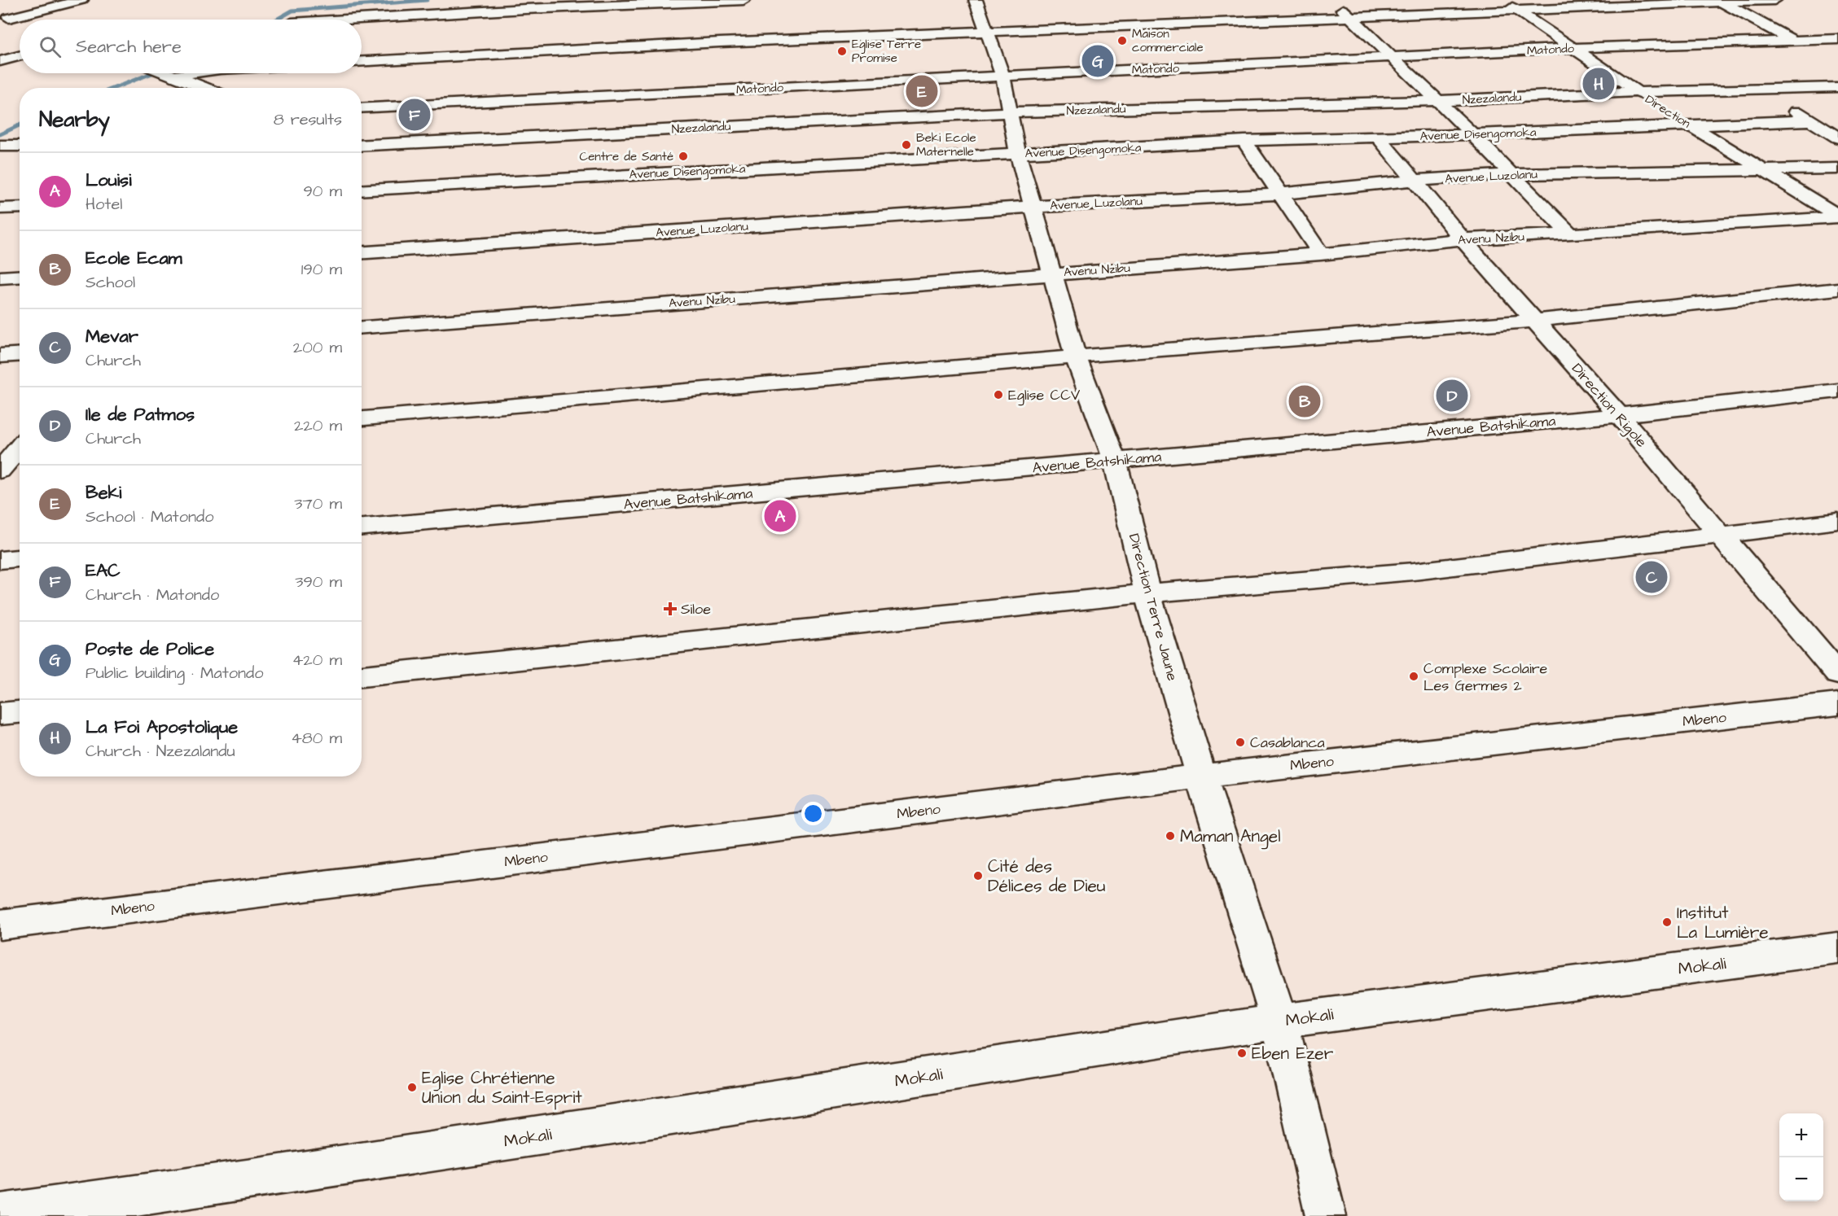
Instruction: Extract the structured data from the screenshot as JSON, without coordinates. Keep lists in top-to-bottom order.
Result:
{
  "streets": {
    "street": [
      "Matondo",
      "Nzezalandu",
      "Direction",
      "Avenue Disengomoka",
      "Avenue Luzolanu",
      "Avenu Nzibu",
      "Direction Rigole",
      "Avenue Batshikama",
      "Direction Terre Jaune",
      "Mbeno",
      "Mokali"
    ]
  },
  "crossings": [
    ["Matondo", "Direction"],
    ["Matondo", "Direction Terre Jaune"],
    ["Nzezalandu", "Direction"],
    ["Nzezalandu", "Direction Terre Jaune"],
    ["Direction", "Avenue Disengomoka"],
    ["Direction", "Avenue Luzolanu"],
    ["Direction", "Avenu Nzibu"],
    ["Avenue Disengomoka", "Direction Rigole"],
    ["Avenue Disengomoka", "Direction Terre Jaune"],
    ["Avenue Luzolanu", "Direction Rigole"],
    ["Avenue Luzolanu", "Direction Terre Jaune"],
    ["Avenu Nzibu", "Direction Rigole"],
    ["Avenu Nzibu", "Direction Terre Jaune"],
    ["Direction Rigole", "Avenue Batshikama"],
    ["Avenue Batshikama", "Direction Terre Jaune"],
    ["Direction Terre Jaune", "Mbeno"],
    ["Direction Terre Jaune", "Mokali"]
  ],
  "places": {
    "other": [
      "Maison commerciale",
      "Eglise Terre Promise",
      "Beki Ecole Maternelle",
      "Centre de Santé",
      "Eglise CCV",
      "Complexe Scolaire Les Germes 2",
      "Casablanca",
      "Maman Angel",
      "Cité des Délices de Dieu",
      "Institut La Lumière",
      "Eben Ezer",
      "Eglise Chrétienne Union du Saint-Esprit"
    ],
    "health": ["Siloe"]
  },
  "page": {
    "search": "Search here",
    "pins": [
      "G",
      "H",
      "E",
      "F",
      "D",
      "B",
      "A",
      "C"
    ],
    "heading": ["Nearby", "8 results"],
    "list": [
      {
        "mark": "A",
        "name": "Louisi",
        "note": "Hotel",
        "value": "90 m"
      },
      {
        "mark": "B",
        "name": "Ecole Ecam",
        "note": "School",
        "value": "190 m"
      },
      {
        "mark": "C",
        "name": "Mevar",
        "note": "Church",
        "value": "200 m"
      },
      {
        "mark": "D",
        "name": "Ile de Patmos",
        "note": "Church",
        "value": "220 m"
      },
      {
        "mark": "E",
        "name": "Beki",
        "note": "School · Matondo",
        "value": "370 m"
      },
      {
        "mark": "F",
        "name": "EAC",
        "note": "Church · Matondo",
        "value": "390 m"
      },
      {
        "mark": "G",
        "name": "Poste de Police",
        "note": "Public building · Matondo",
        "value": "420 m"
      },
      {
        "mark": "H",
        "name": "La Foi Apostolique",
        "note": "Church · Nzezalandu",
        "value": "480 m"
      }
    ],
    "map_buttons": ["+", "−"]
  }
}
